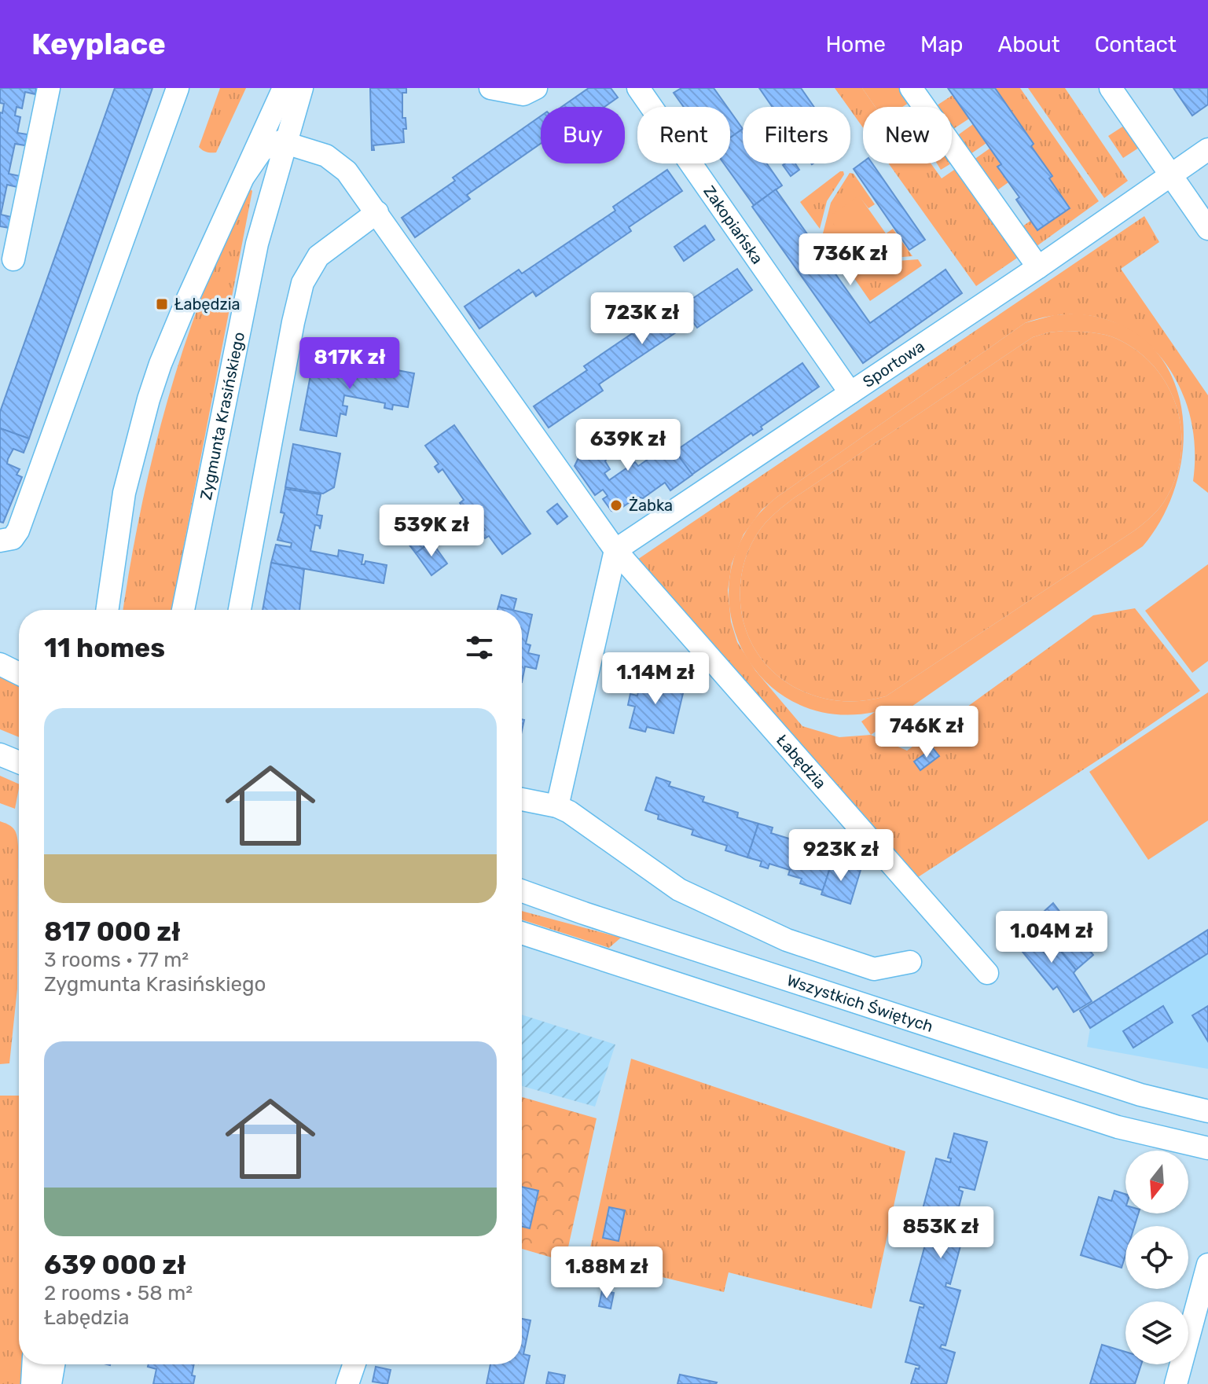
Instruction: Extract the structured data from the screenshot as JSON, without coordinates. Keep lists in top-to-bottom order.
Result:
{
  "streets": {
    "street": [
      "Zakopiańska",
      "Sportowa",
      "Zygmunta Krasińskiego",
      "Łabędzia",
      "Wszystkich Świętych"
    ]
  },
  "crossings": [
    ["Zakopiańska", "Sportowa"],
    ["Sportowa", "Łabędzia"],
    ["Zygmunta Krasińskiego", "Łabędzia"]
  ],
  "places": {
    "transit": ["Łabędzia"],
    "other": ["Żabka"]
  },
  "north": "bottom",
  "page": {
    "header": "Keyplace",
    "nav": [
      "Home",
      "Map",
      "About",
      "Contact"
    ],
    "chip": [
      "Buy",
      "Rent",
      "Filters",
      "New"
    ],
    "price": [
      "736K zł",
      "723K zł",
      "817K zł",
      "639K zł",
      "539K zł",
      "1.14M zł",
      "746K zł",
      "923K zł",
      "1.04M zł",
      "853K zł",
      "1.88M zł"
    ],
    "heading": "11 homes",
    "list": [
      {
        "name": "817 000 zł",
        "note": "3 rooms · 77 m² · Zygmunta Krasińskiego"
      },
      {
        "name": "639 000 zł",
        "note": "2 rooms · 58 m² · Łabędzia"
      }
    ]
  }
}
